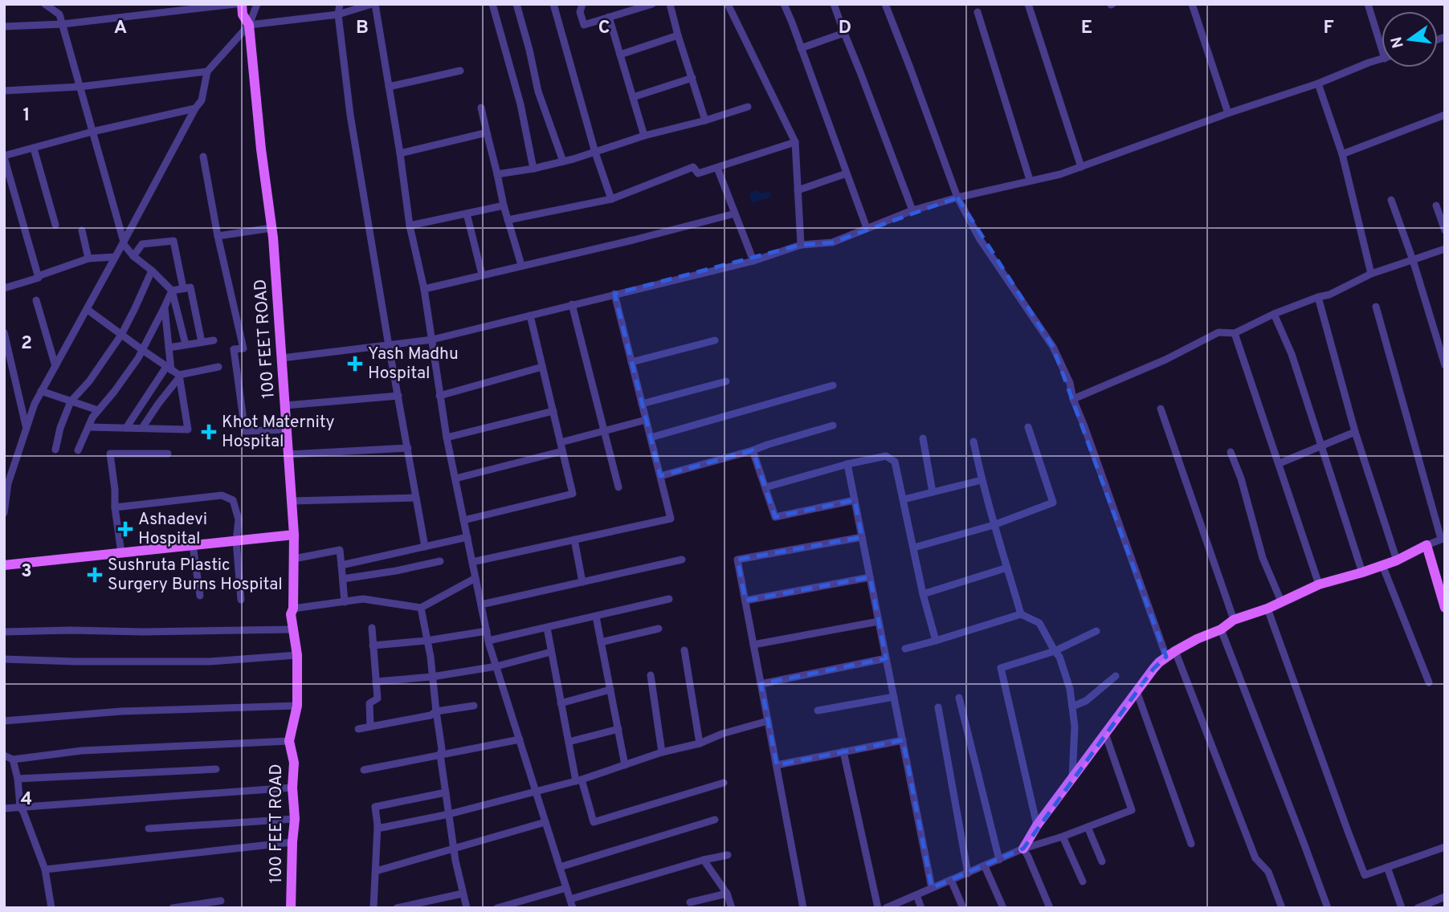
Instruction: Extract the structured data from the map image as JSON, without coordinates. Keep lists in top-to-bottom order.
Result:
{
  "streets": {
    "main road": ["100 FEET ROAD"]
  },
  "places": {
    "health": [
      "Yash Madhu Hospital",
      "Khot Maternity Hospital",
      "Ashadevi Hospital",
      "Sushruta Plastic Surgery Burns Hospital"
    ]
  },
  "north": "left",
  "grid": {
    "columns": [
      "A",
      "B",
      "C",
      "D",
      "E",
      "F"
    ],
    "rows": [
      "1",
      "2",
      "3",
      "4"
    ]
  }
}
